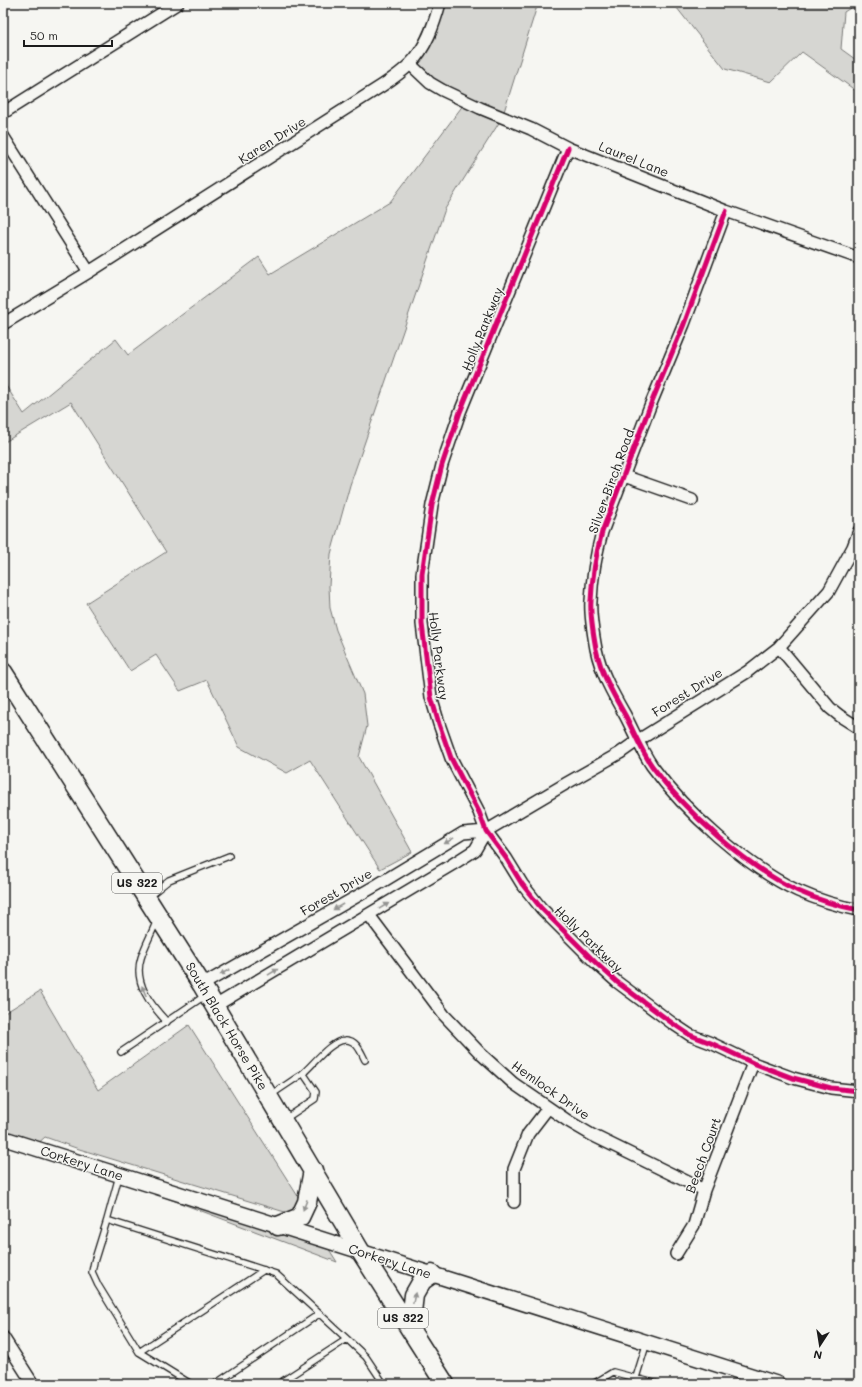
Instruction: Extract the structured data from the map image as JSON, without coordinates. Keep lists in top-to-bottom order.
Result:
{
  "streets": {
    "highway": ["US 322", "South Black Horse Pike"],
    "street": [
      "Karen Drive",
      "Laurel Lane",
      "Holly Parkway",
      "Silver Birch Road",
      "Forest Drive",
      "Hemlock Drive",
      "Beech Court",
      "Corkery Lane"
    ]
  },
  "crossings": [
    ["Karen Drive", "Laurel Lane"],
    ["Laurel Lane", "Holly Parkway"],
    ["Laurel Lane", "Silver Birch Road"],
    ["Holly Parkway", "Forest Drive"],
    ["Holly Parkway", "Beech Court"],
    ["Silver Birch Road", "Forest Drive"],
    ["Forest Drive", "South Black Horse Pike"],
    ["Forest Drive", "Hemlock Drive"],
    ["South Black Horse Pike", "Corkery Lane"],
    ["Hemlock Drive", "Beech Court"]
  ],
  "scale_bar": "50 m",
  "north": "bottom"
}
